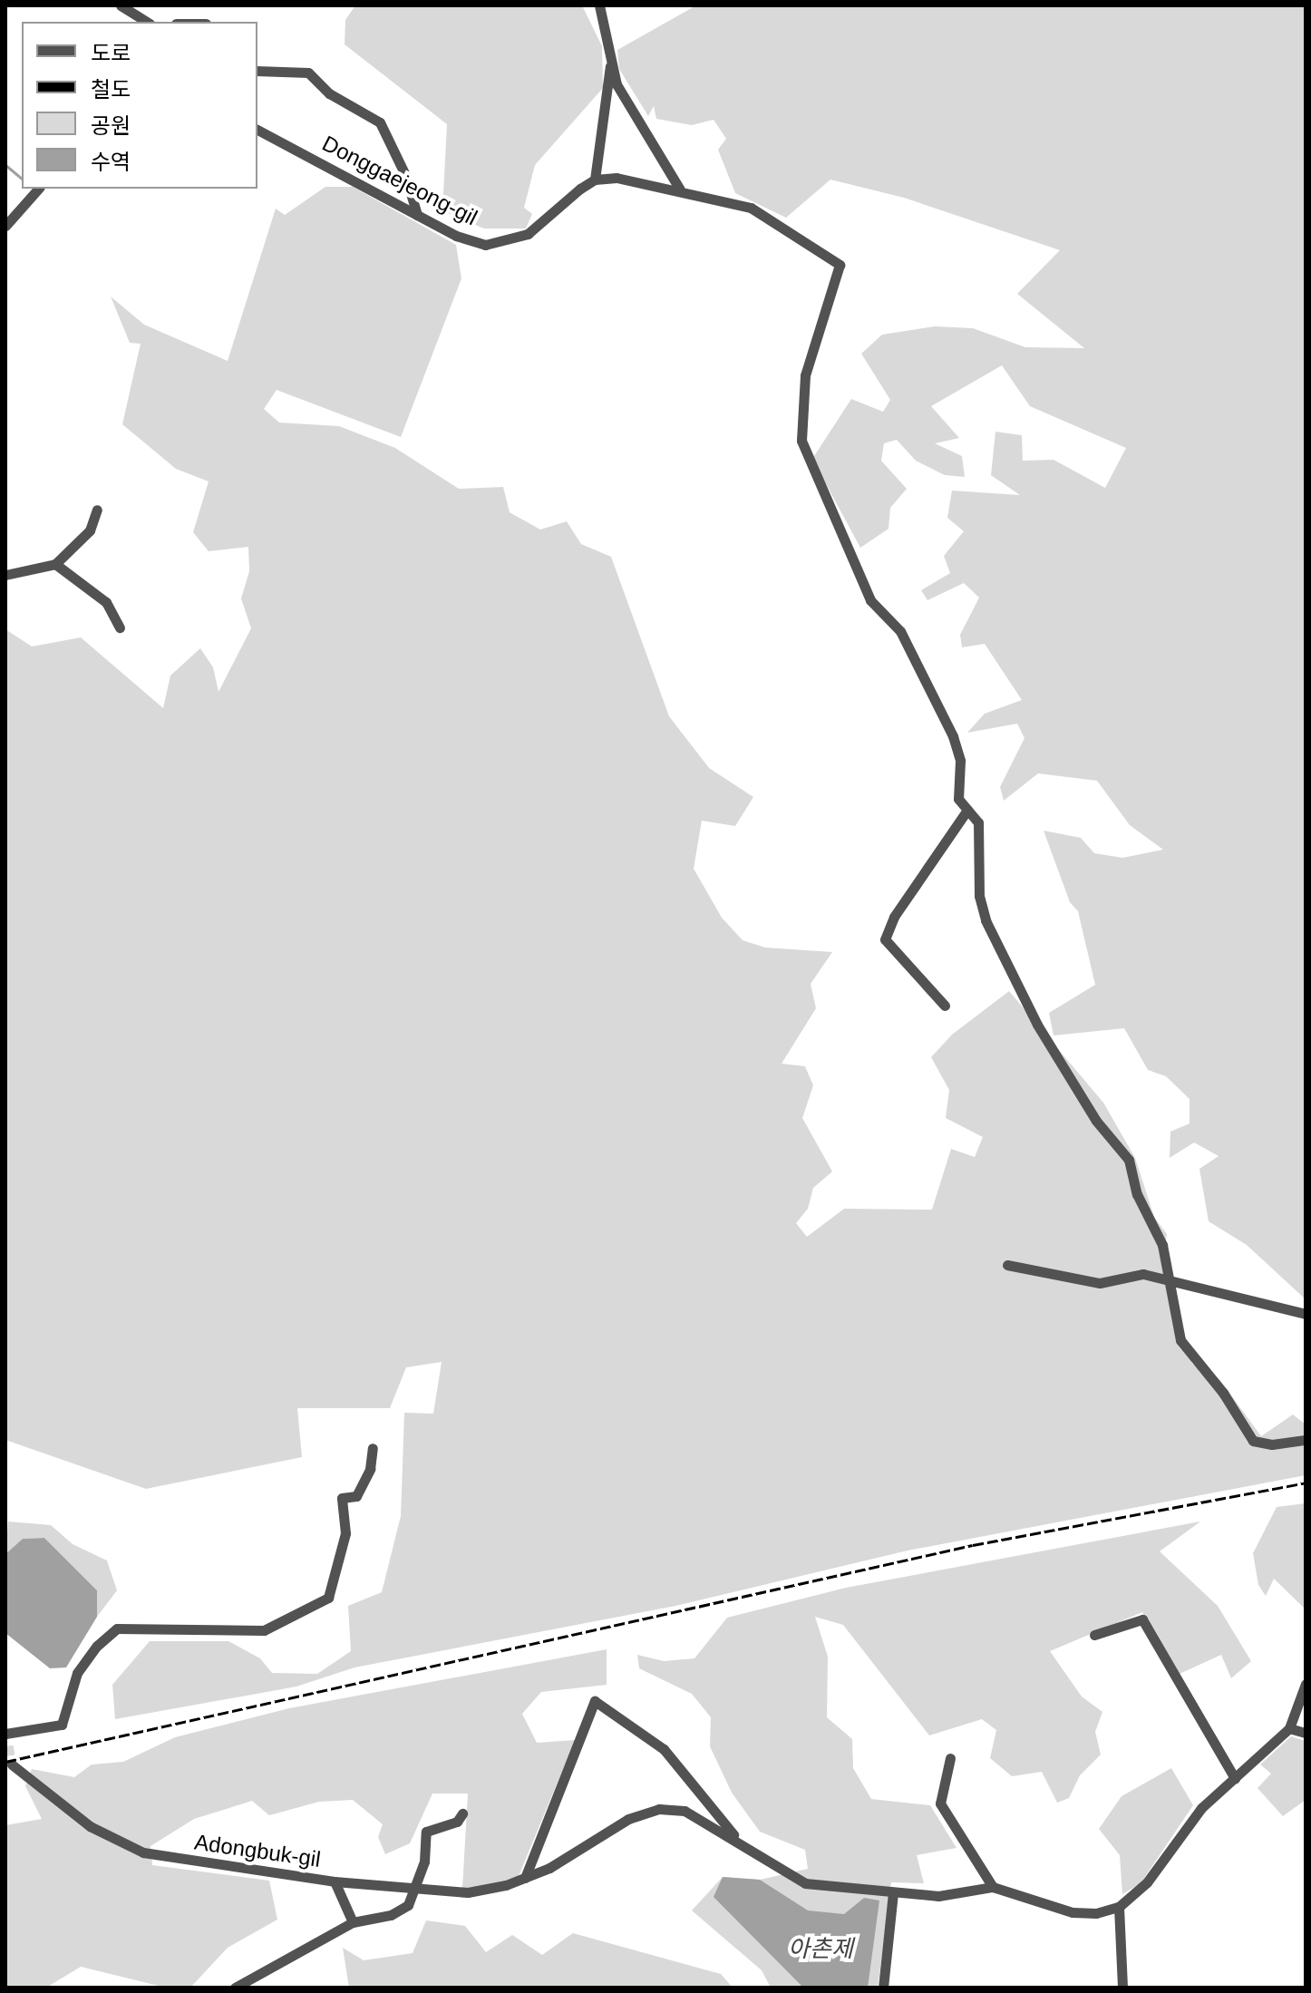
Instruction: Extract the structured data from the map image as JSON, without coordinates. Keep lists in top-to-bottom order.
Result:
{
  "streets": {
    "street": ["Donggaejeong-gil", "Adongbuk-gil"]
  },
  "water": ["아촌제"],
  "legend": [
    "도로",
    "철도",
    "공원",
    "수역"
  ]
}
